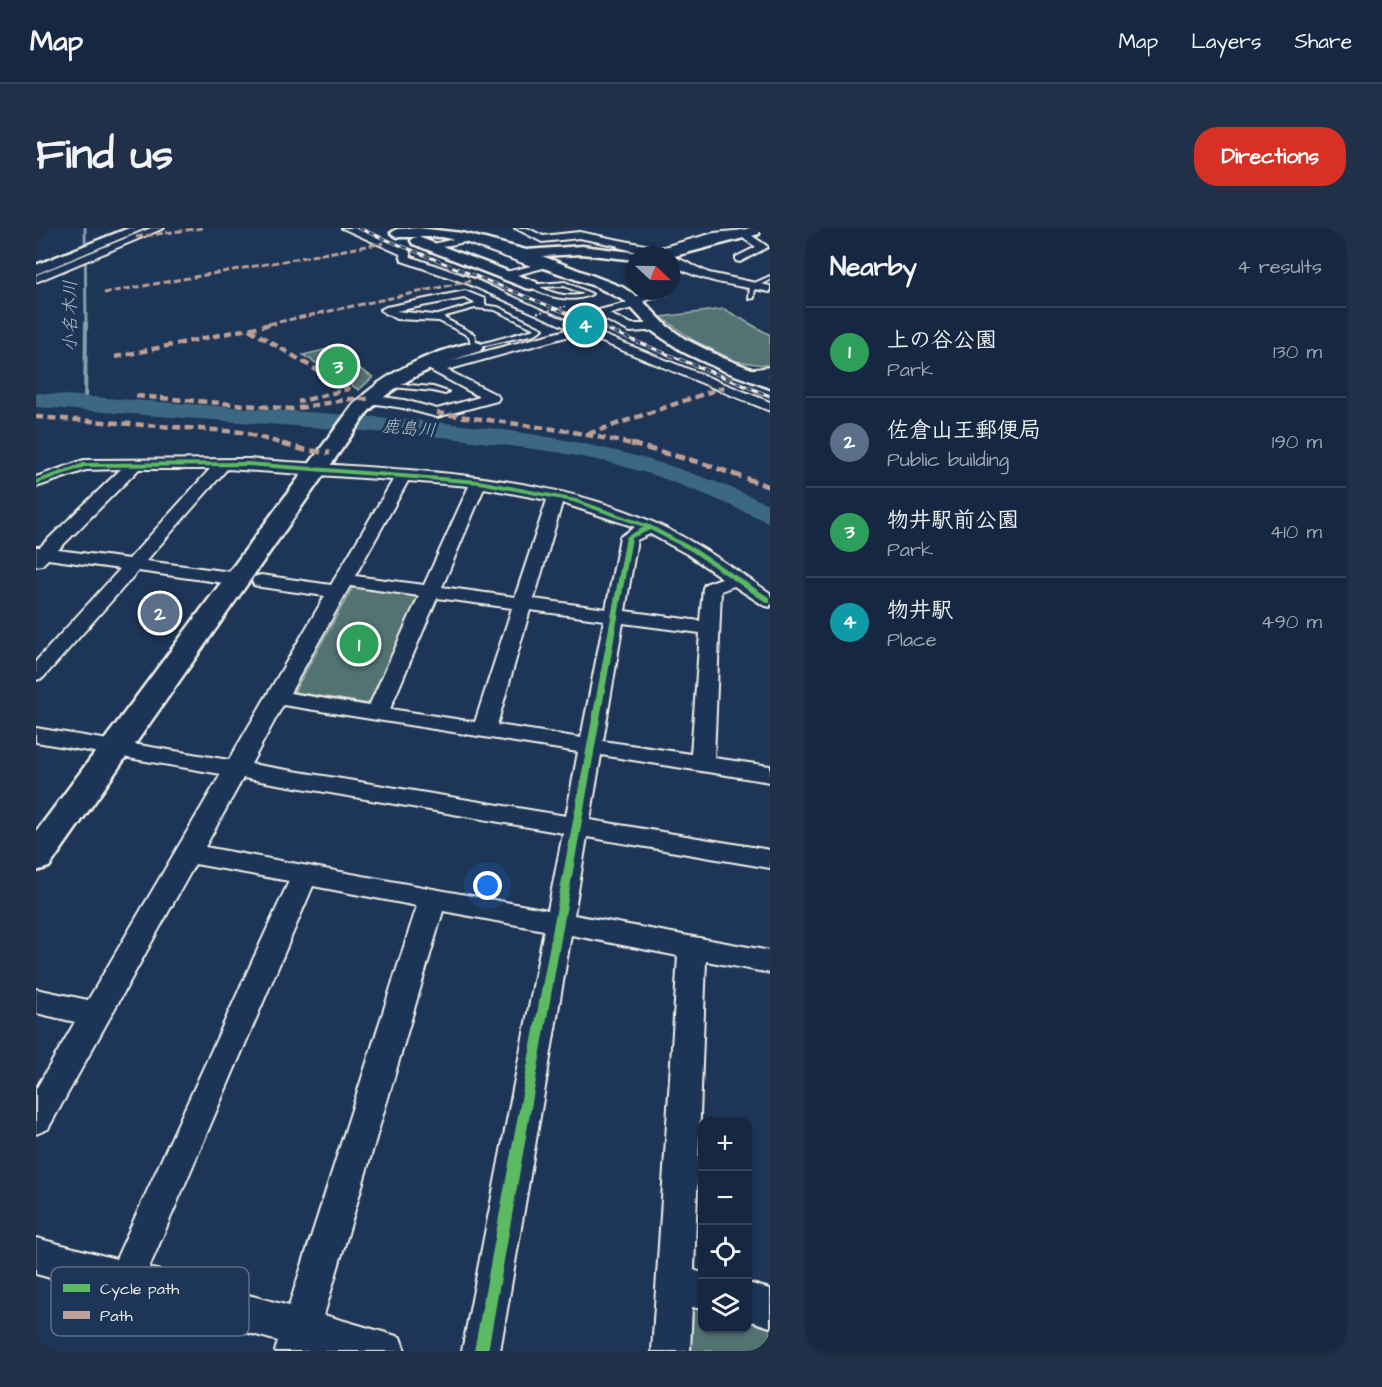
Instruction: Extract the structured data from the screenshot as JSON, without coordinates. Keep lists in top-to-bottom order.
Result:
{
  "water": ["小名木川", "鹿島川"],
  "legend": ["Cycle path", "Path"],
  "north": "right",
  "page": {
    "header": "Map",
    "nav": ["Map", "Layers", "Share"],
    "title": "Find us",
    "buttons": "Directions",
    "heading": ["Nearby", "4 results"],
    "pins": [
      "4",
      "3",
      "2",
      "1"
    ],
    "list": [
      {
        "mark": "1",
        "name": "上の谷公園",
        "note": "Park",
        "value": "130 m"
      },
      {
        "mark": "2",
        "name": "佐倉山王郵便局",
        "note": "Public building",
        "value": "190 m"
      },
      {
        "mark": "3",
        "name": "物井駅前公園",
        "note": "Park",
        "value": "410 m"
      },
      {
        "mark": "4",
        "name": "物井駅",
        "note": "Place",
        "value": "490 m"
      }
    ],
    "map_buttons": ["+", "−"]
  }
}
